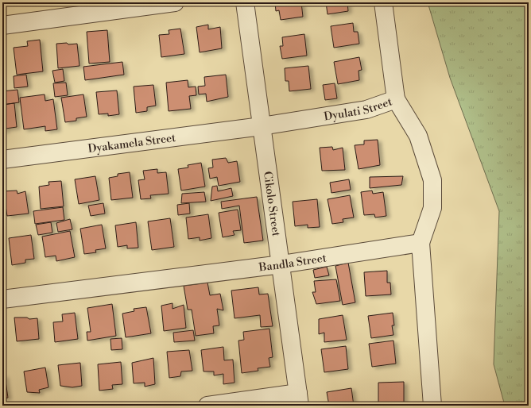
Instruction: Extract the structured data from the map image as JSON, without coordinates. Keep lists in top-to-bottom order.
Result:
{
  "streets": {
    "street": [
      "Dyulati Street",
      "Dyakamela Street",
      "Cikolo Street",
      "Bandla Street"
    ]
  },
  "crossings": [
    ["Dyulati Street", "Dyakamela Street"],
    ["Dyulati Street", "Cikolo Street"],
    ["Dyakamela Street", "Cikolo Street"],
    ["Cikolo Street", "Bandla Street"]
  ]
}
